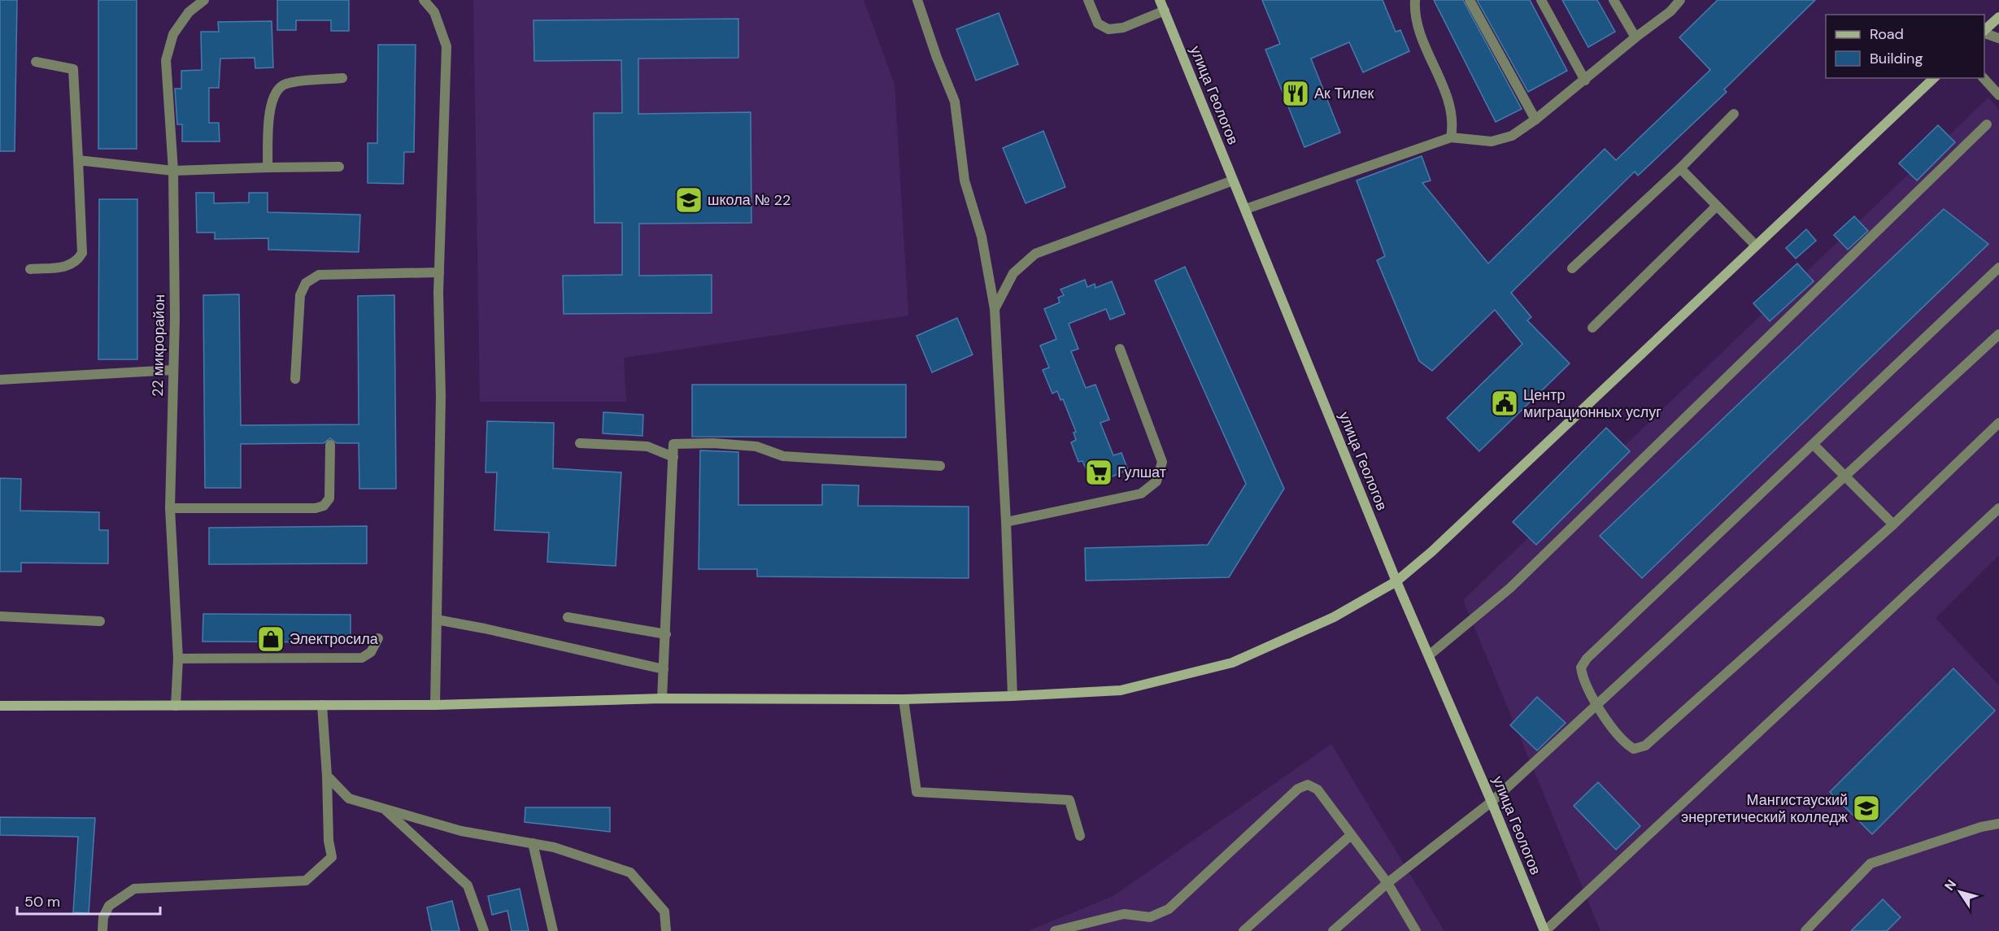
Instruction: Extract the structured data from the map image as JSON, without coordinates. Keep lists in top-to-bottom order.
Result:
{
  "streets": {
    "main road": ["улица Геологов"],
    "street": ["22 микрорайон"]
  },
  "places": {
    "restaurant": ["Ак Тилек"],
    "school or university": ["школа № 22", "Мангистауский энергетический колледж"],
    "public building": ["Центр миграционных услуг"],
    "supermarket": ["Гулшат"],
    "shop": ["Электросила"]
  },
  "legend": ["Road", "Building"],
  "scale_bar": "50 m",
  "north": "top left"
}
